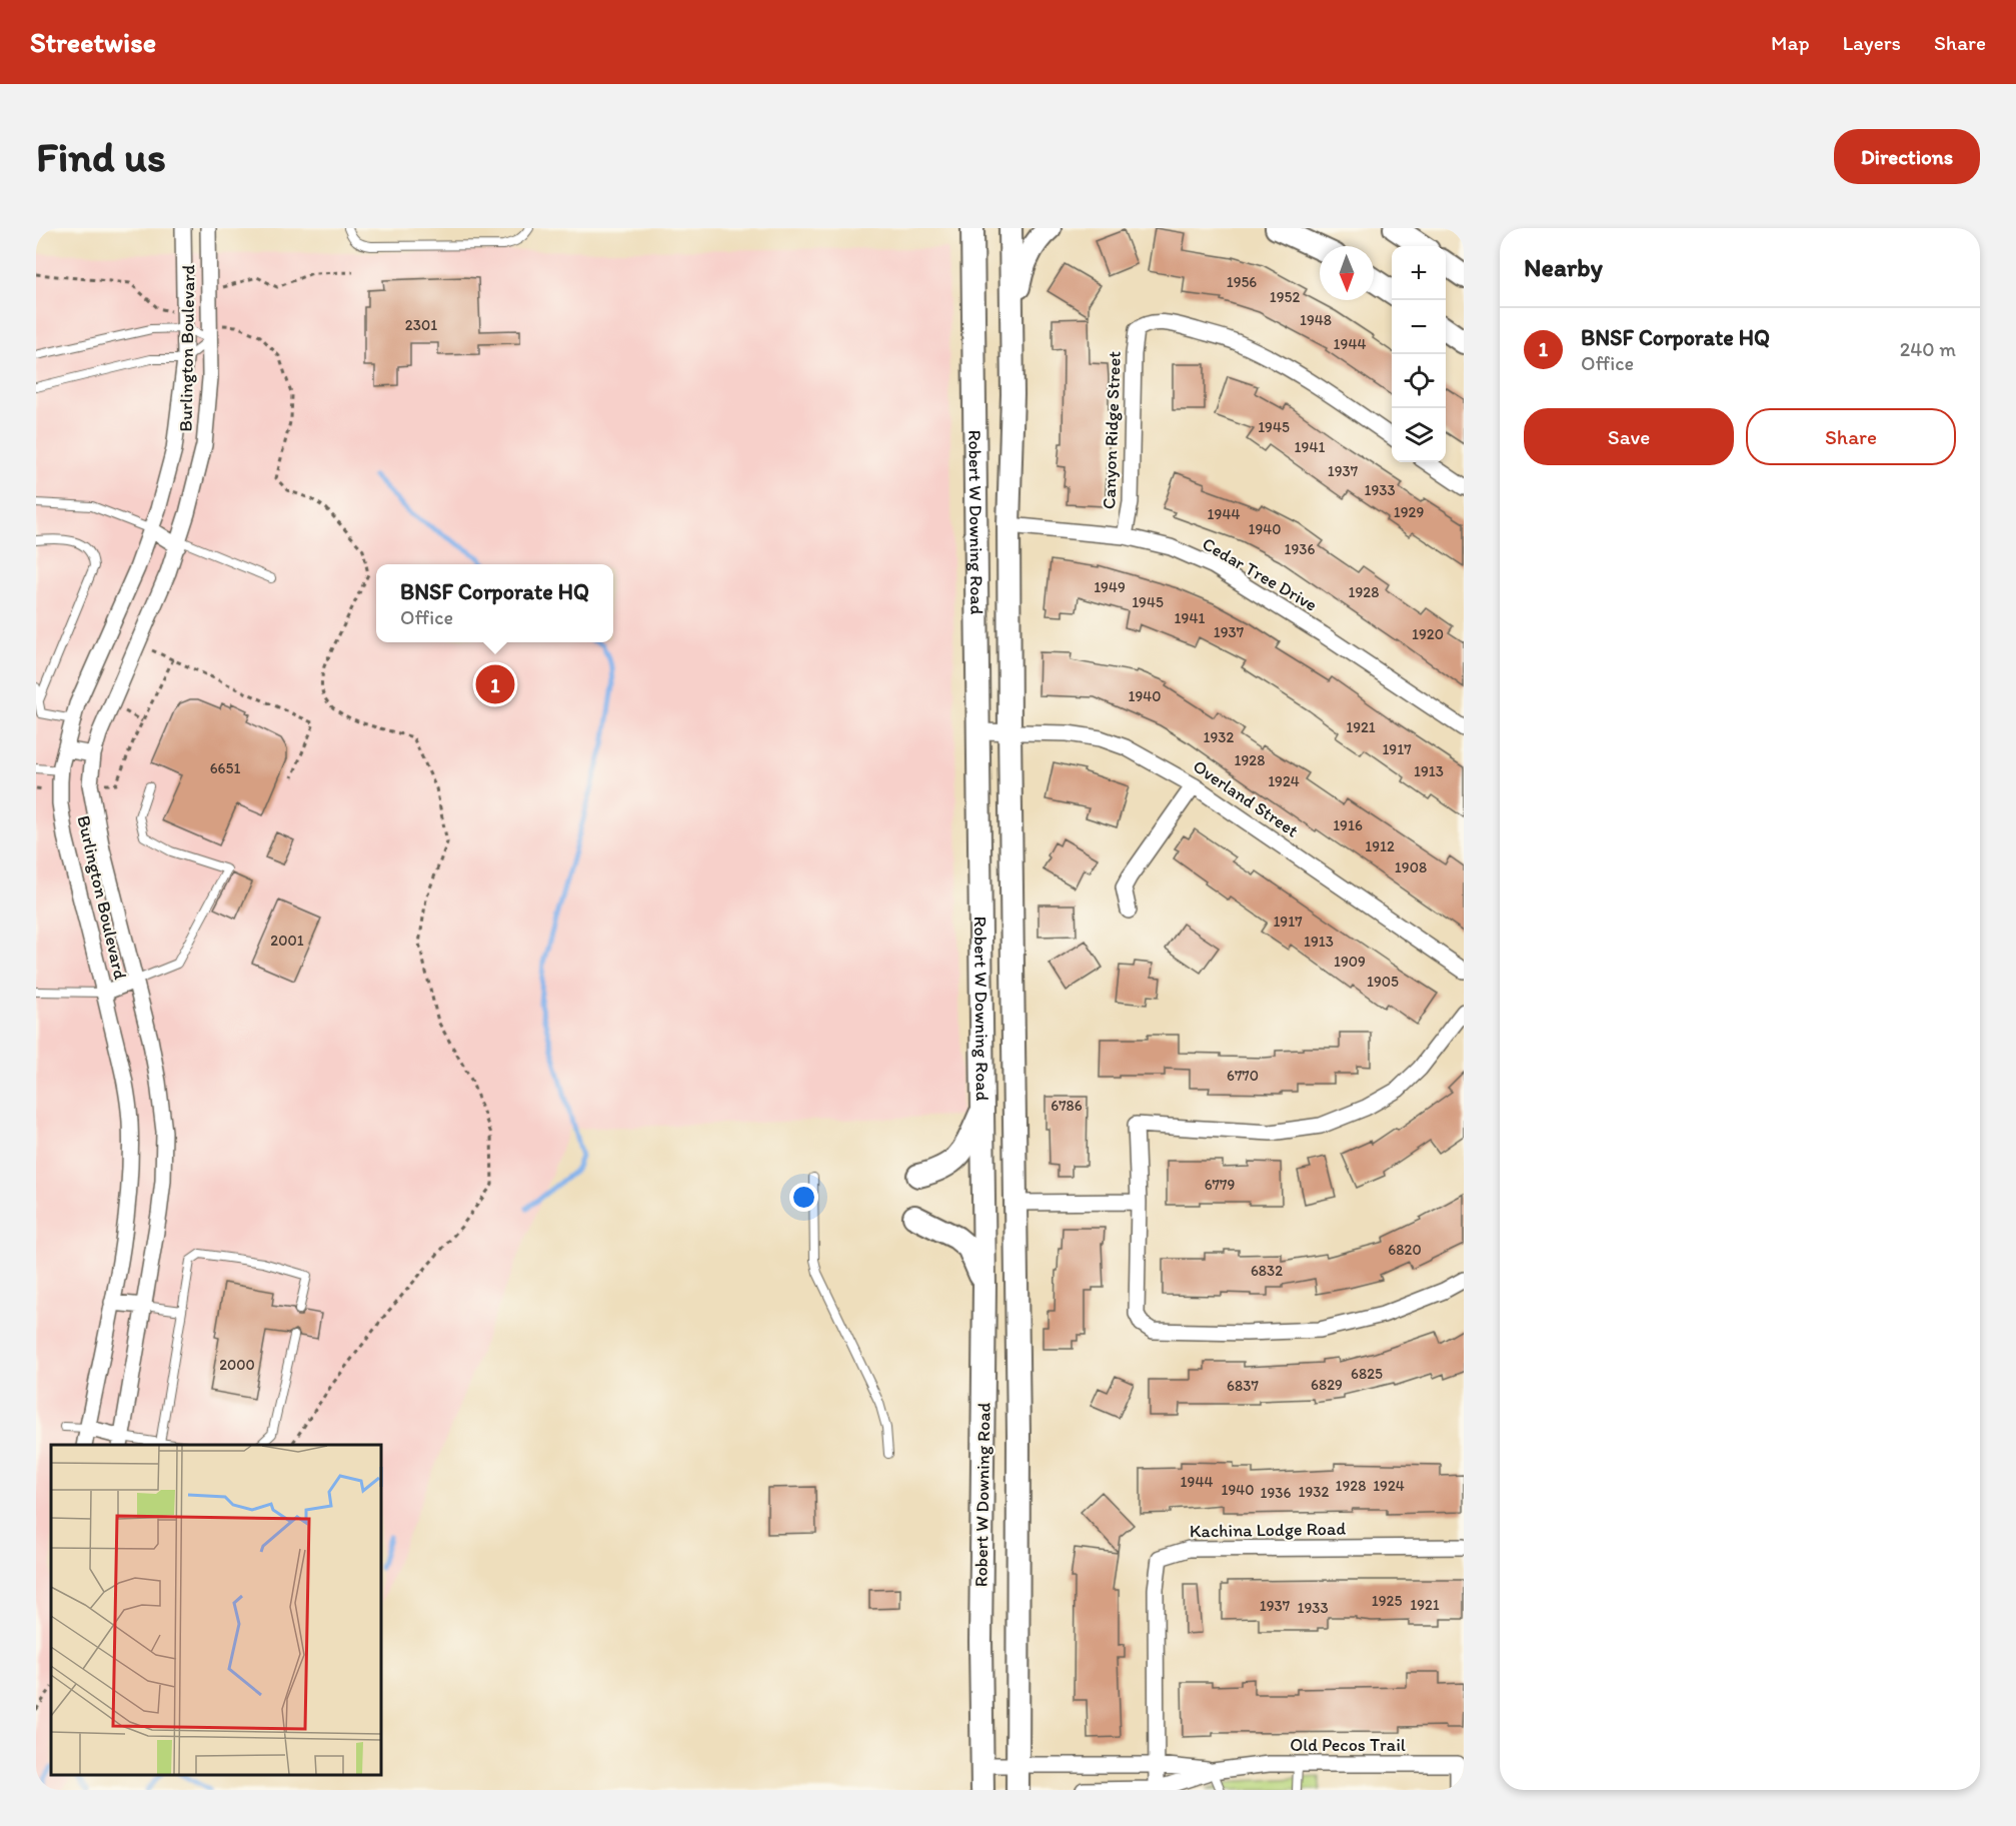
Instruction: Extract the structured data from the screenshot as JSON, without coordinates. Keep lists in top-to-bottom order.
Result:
{
  "streets": {
    "main road": ["Robert W Downing Road"],
    "street": [
      "Burlington Boulevard",
      "Canyon Ridge Street",
      "Cedar Tree Drive",
      "Overland Street",
      "Kachina Lodge Road",
      "Old Pecos Trail"
    ]
  },
  "crossings": [
    ["Canyon Ridge Street", "Cedar Tree Drive"],
    ["Robert W Downing Road", "Cedar Tree Drive"],
    ["Robert W Downing Road", "Overland Street"],
    ["Robert W Downing Road", "Old Pecos Trail"],
    ["Kachina Lodge Road", "Old Pecos Trail"]
  ],
  "house_numbers": [
    "1956",
    "1952",
    "1948",
    "2301",
    "1944",
    "1945",
    "1941",
    "1937",
    "1933",
    "1929",
    "1944",
    "1940",
    "1936",
    "1949",
    "1928",
    "1945",
    "1941",
    "1937",
    "1920",
    "1940",
    "1921",
    "1932",
    "1917",
    "1928",
    "6651",
    "1913",
    "1924",
    "1916",
    "1912",
    "1908",
    "1917",
    "2001",
    "1913",
    "1909",
    "1905",
    "6770",
    "6786",
    "6779",
    "6820",
    "6832",
    "2000",
    "6825",
    "6829",
    "6837",
    "1944",
    "1928",
    "1924",
    "1940",
    "1932",
    "1936",
    "1925",
    "1921",
    "1937",
    "1933"
  ],
  "north": "bottom",
  "page": {
    "header": "Streetwise",
    "nav": ["Map", "Layers", "Share"],
    "buttons": [
      "Directions",
      ["Save", "Share"]
    ],
    "title": "Find us",
    "heading": "Nearby",
    "map_buttons": ["+", "−"],
    "list": [
      {
        "mark": "1",
        "name": "BNSF Corporate HQ",
        "note": "Office",
        "value": "240 m"
      }
    ],
    "popup": ["BNSF Corporate HQ", "Office"],
    "pins": "1"
  }
}
